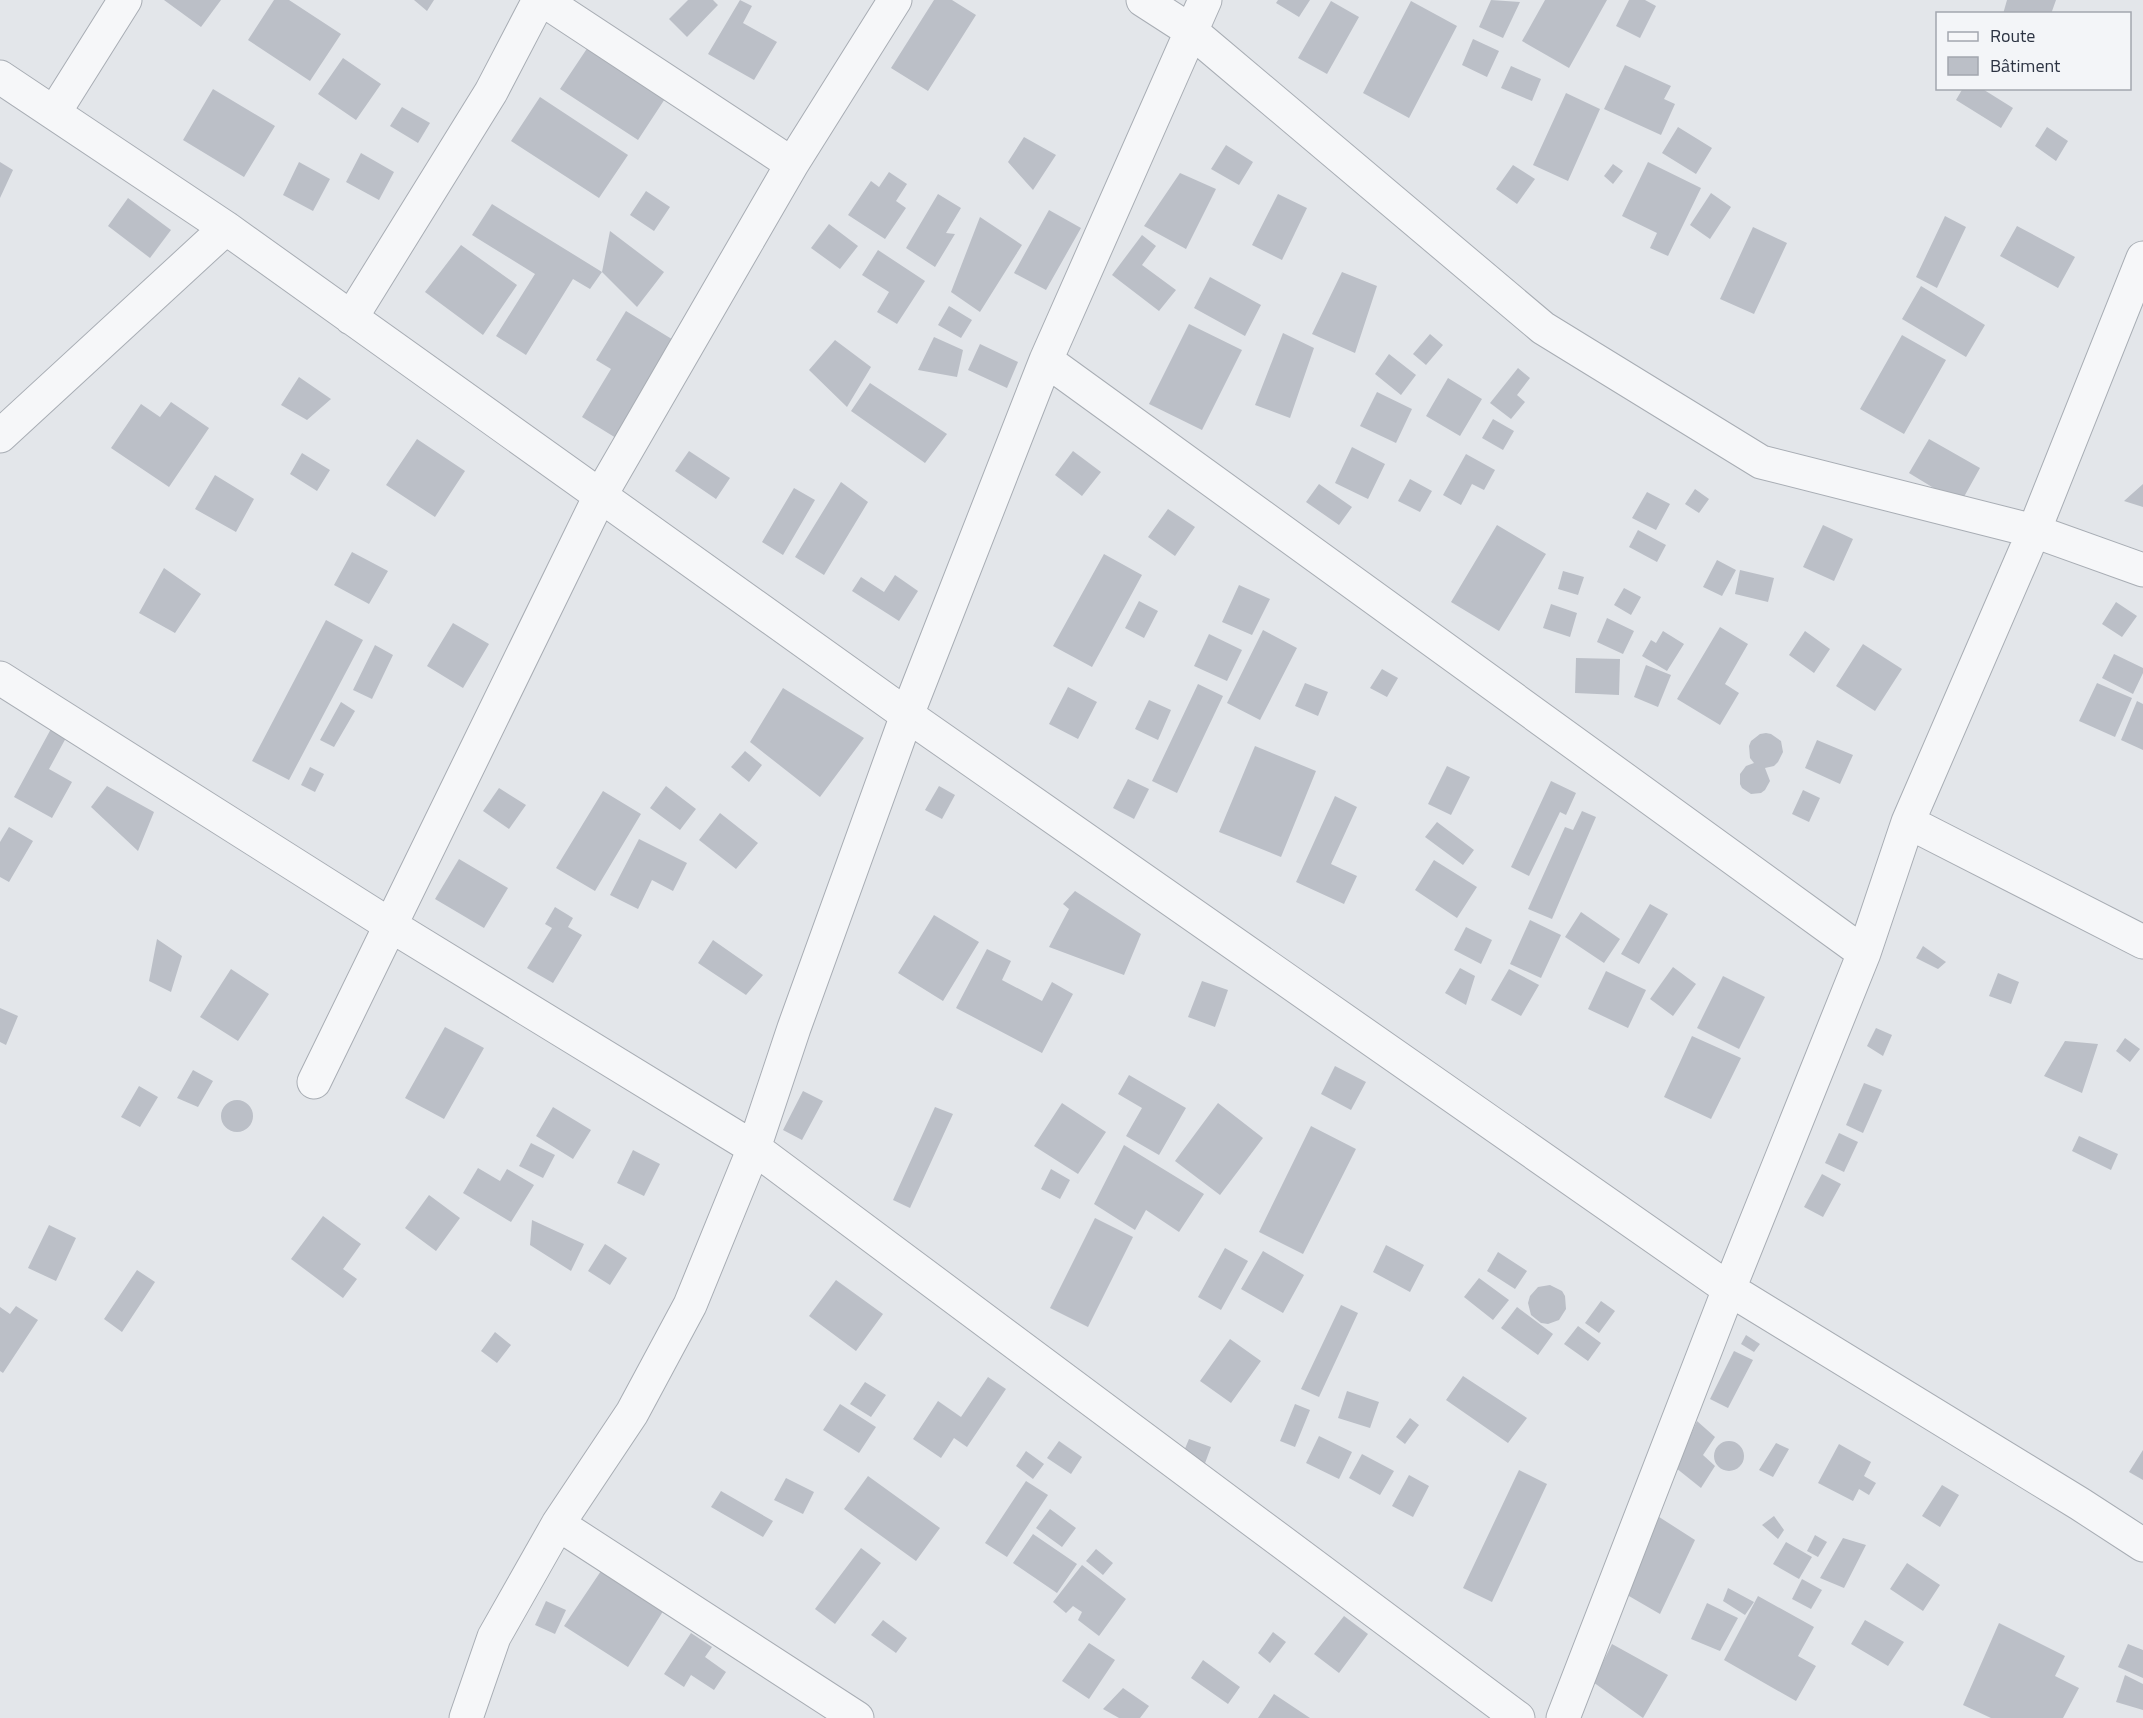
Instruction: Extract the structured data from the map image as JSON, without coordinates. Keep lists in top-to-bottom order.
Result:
{
  "legend": ["Route", "Bâtiment"]
}
